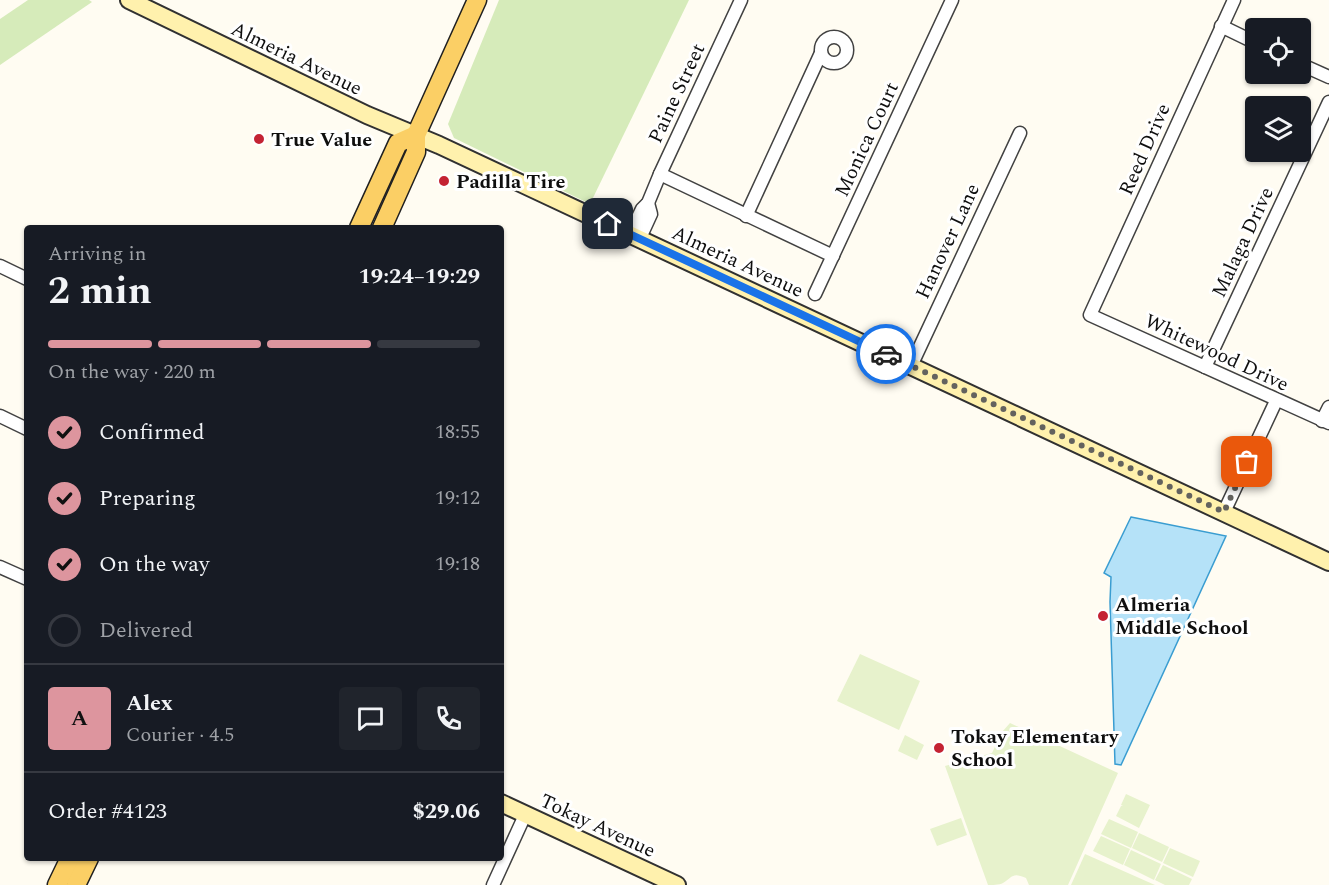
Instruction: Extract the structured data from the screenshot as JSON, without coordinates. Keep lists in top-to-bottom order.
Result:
{
  "streets": {
    "street": [
      "Almeria Avenue",
      "Paine Street",
      "Monica Court",
      "Reed Drive",
      "Hanover Lane",
      "Malaga Drive",
      "Whitewood Drive",
      "Tokay Avenue"
    ]
  },
  "crossings": [
    ["Almeria Avenue", "Paine Street"],
    ["Almeria Avenue", "Hanover Lane"],
    ["Reed Drive", "Whitewood Drive"],
    ["Malaga Drive", "Whitewood Drive"]
  ],
  "places": [
    "True Value",
    "Padilla Tire",
    "Almeria Middle School",
    "Tokay Elementary School"
  ],
  "page": {
    "heading": ["2 min", "Arriving in", "19:24–19:29"],
    "panel": [
      "Alex",
      "Courier · 4.5",
      "Order #4123",
      "$29.06"
    ],
    "bar": "On the way · 220 m",
    "list": [
      ["Confirmed", "18:55"],
      ["Preparing", "19:12"],
      ["On the way", "19:18"],
      "Delivered"
    ],
    "round": "A"
  }
}
